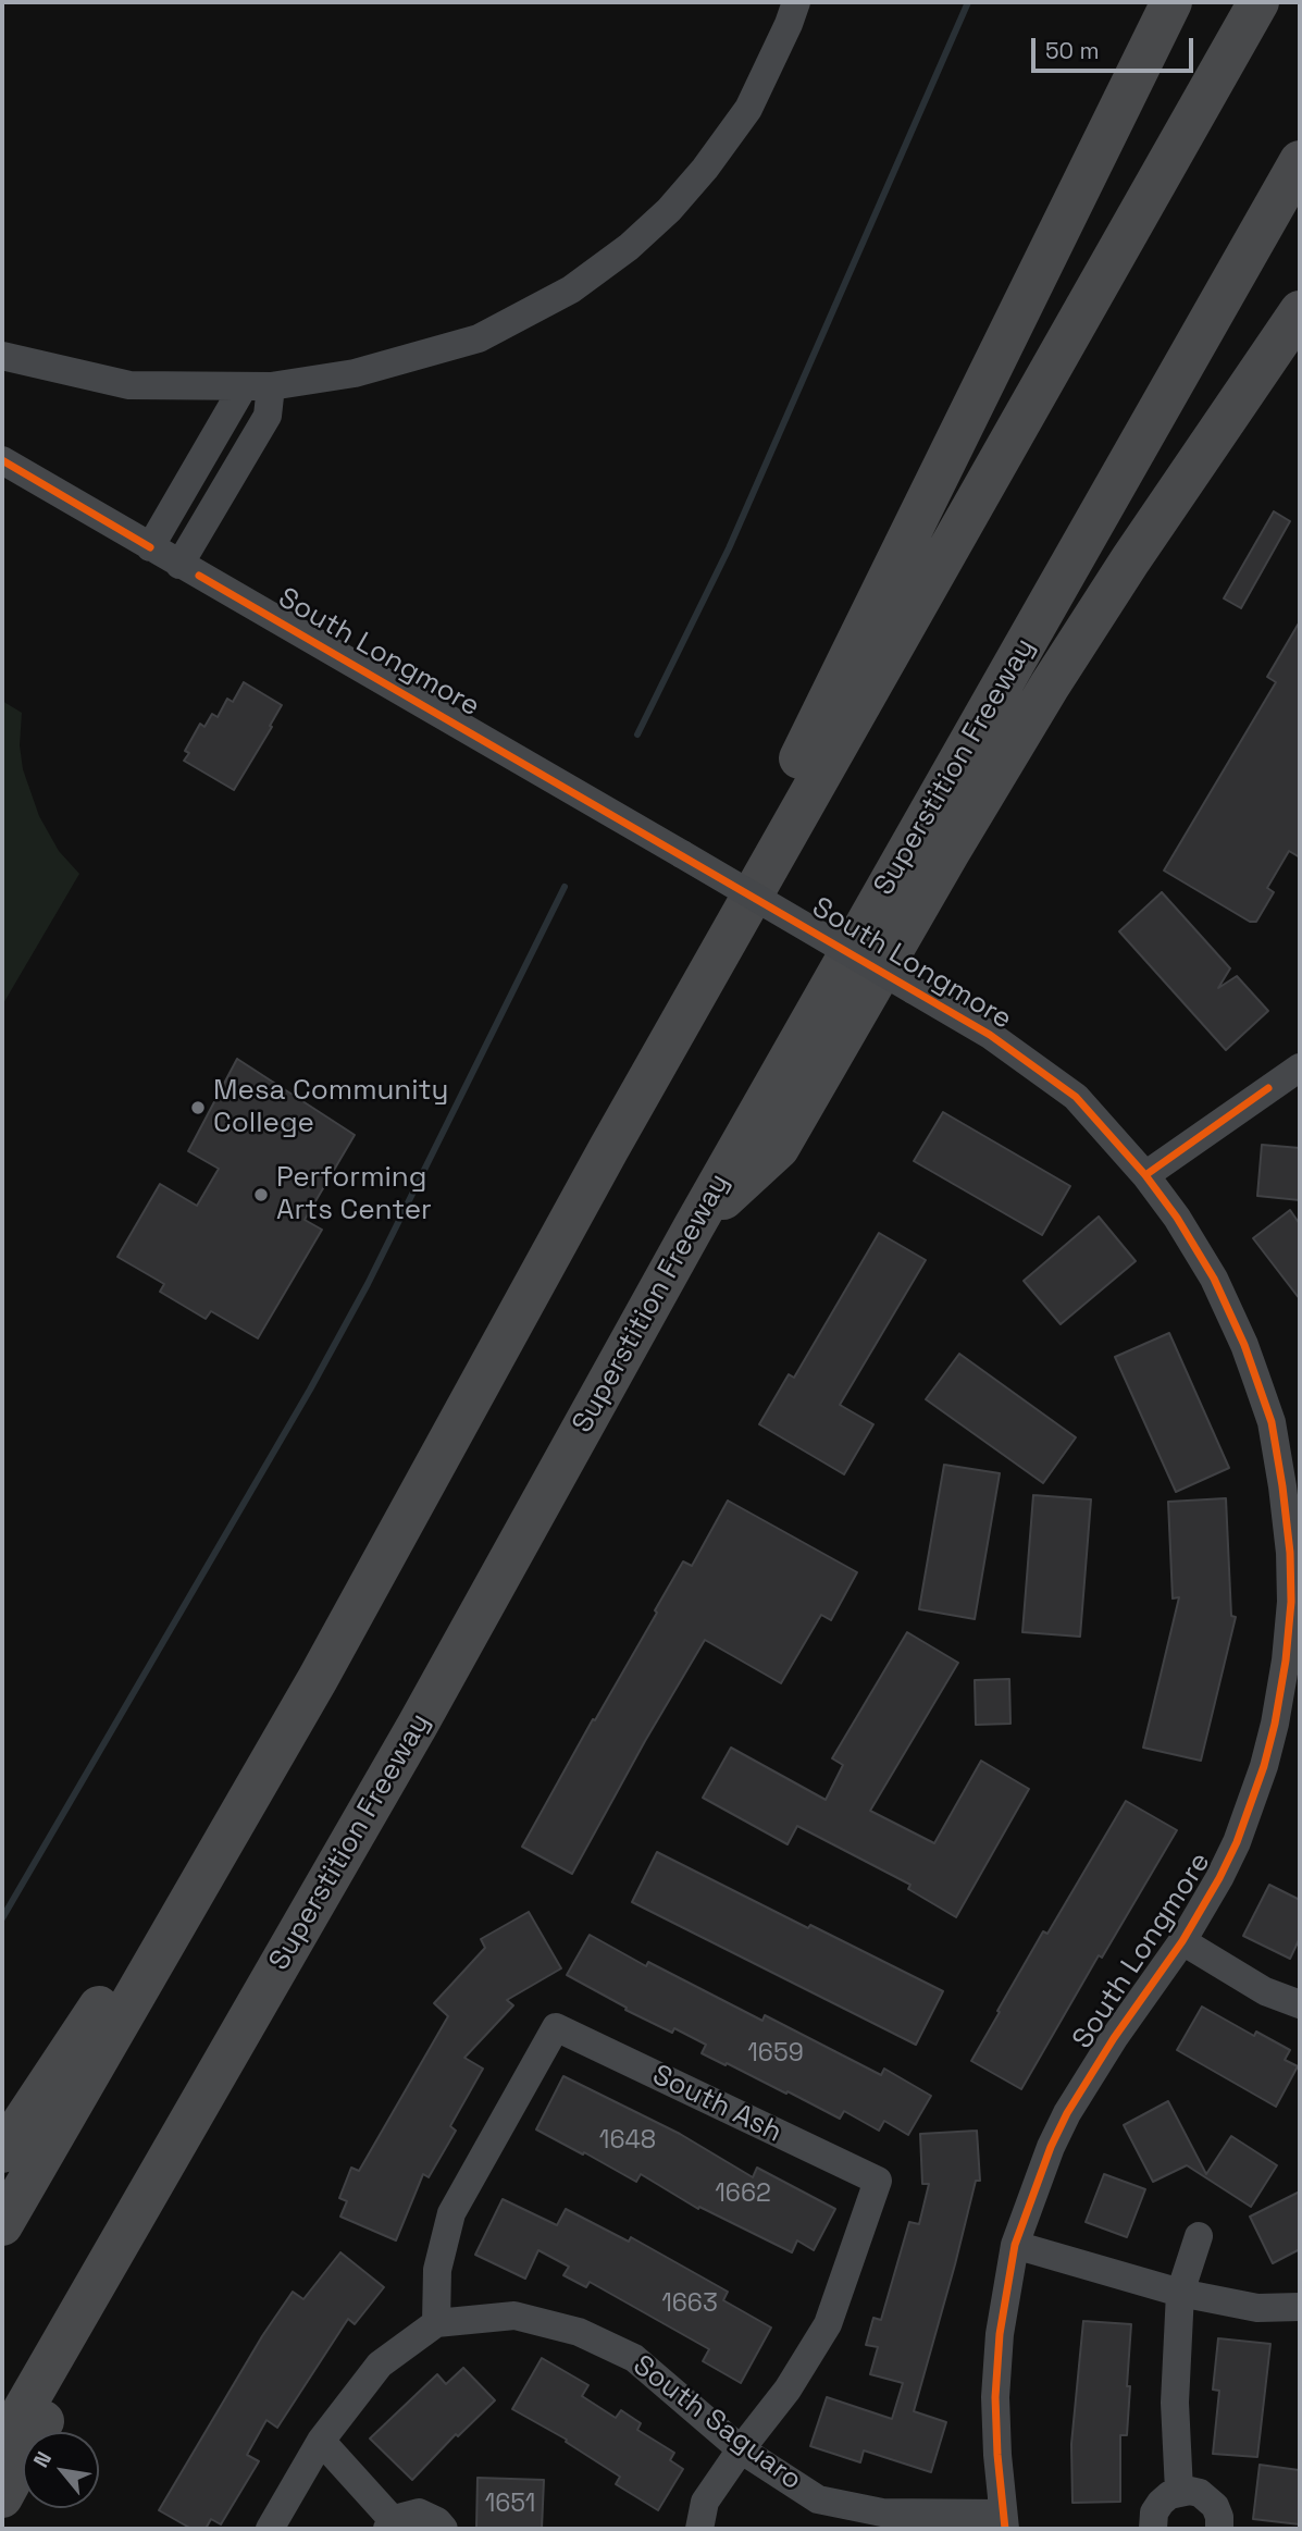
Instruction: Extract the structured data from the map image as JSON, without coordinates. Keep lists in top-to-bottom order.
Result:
{
  "streets": {
    "highway": ["Superstition Freeway"],
    "street": ["South Longmore", "South Ash", "South Saguaro"]
  },
  "crossings": [
    ["South Longmore", "South Saguaro"],
    ["South Ash", "South Saguaro"]
  ],
  "places": ["Mesa Community College", "Performing Arts Center"],
  "house_numbers": [
    "1659",
    "1648",
    "1662",
    "1663",
    "1651"
  ],
  "scale_bar": "50 m",
  "north": "top left"
}
